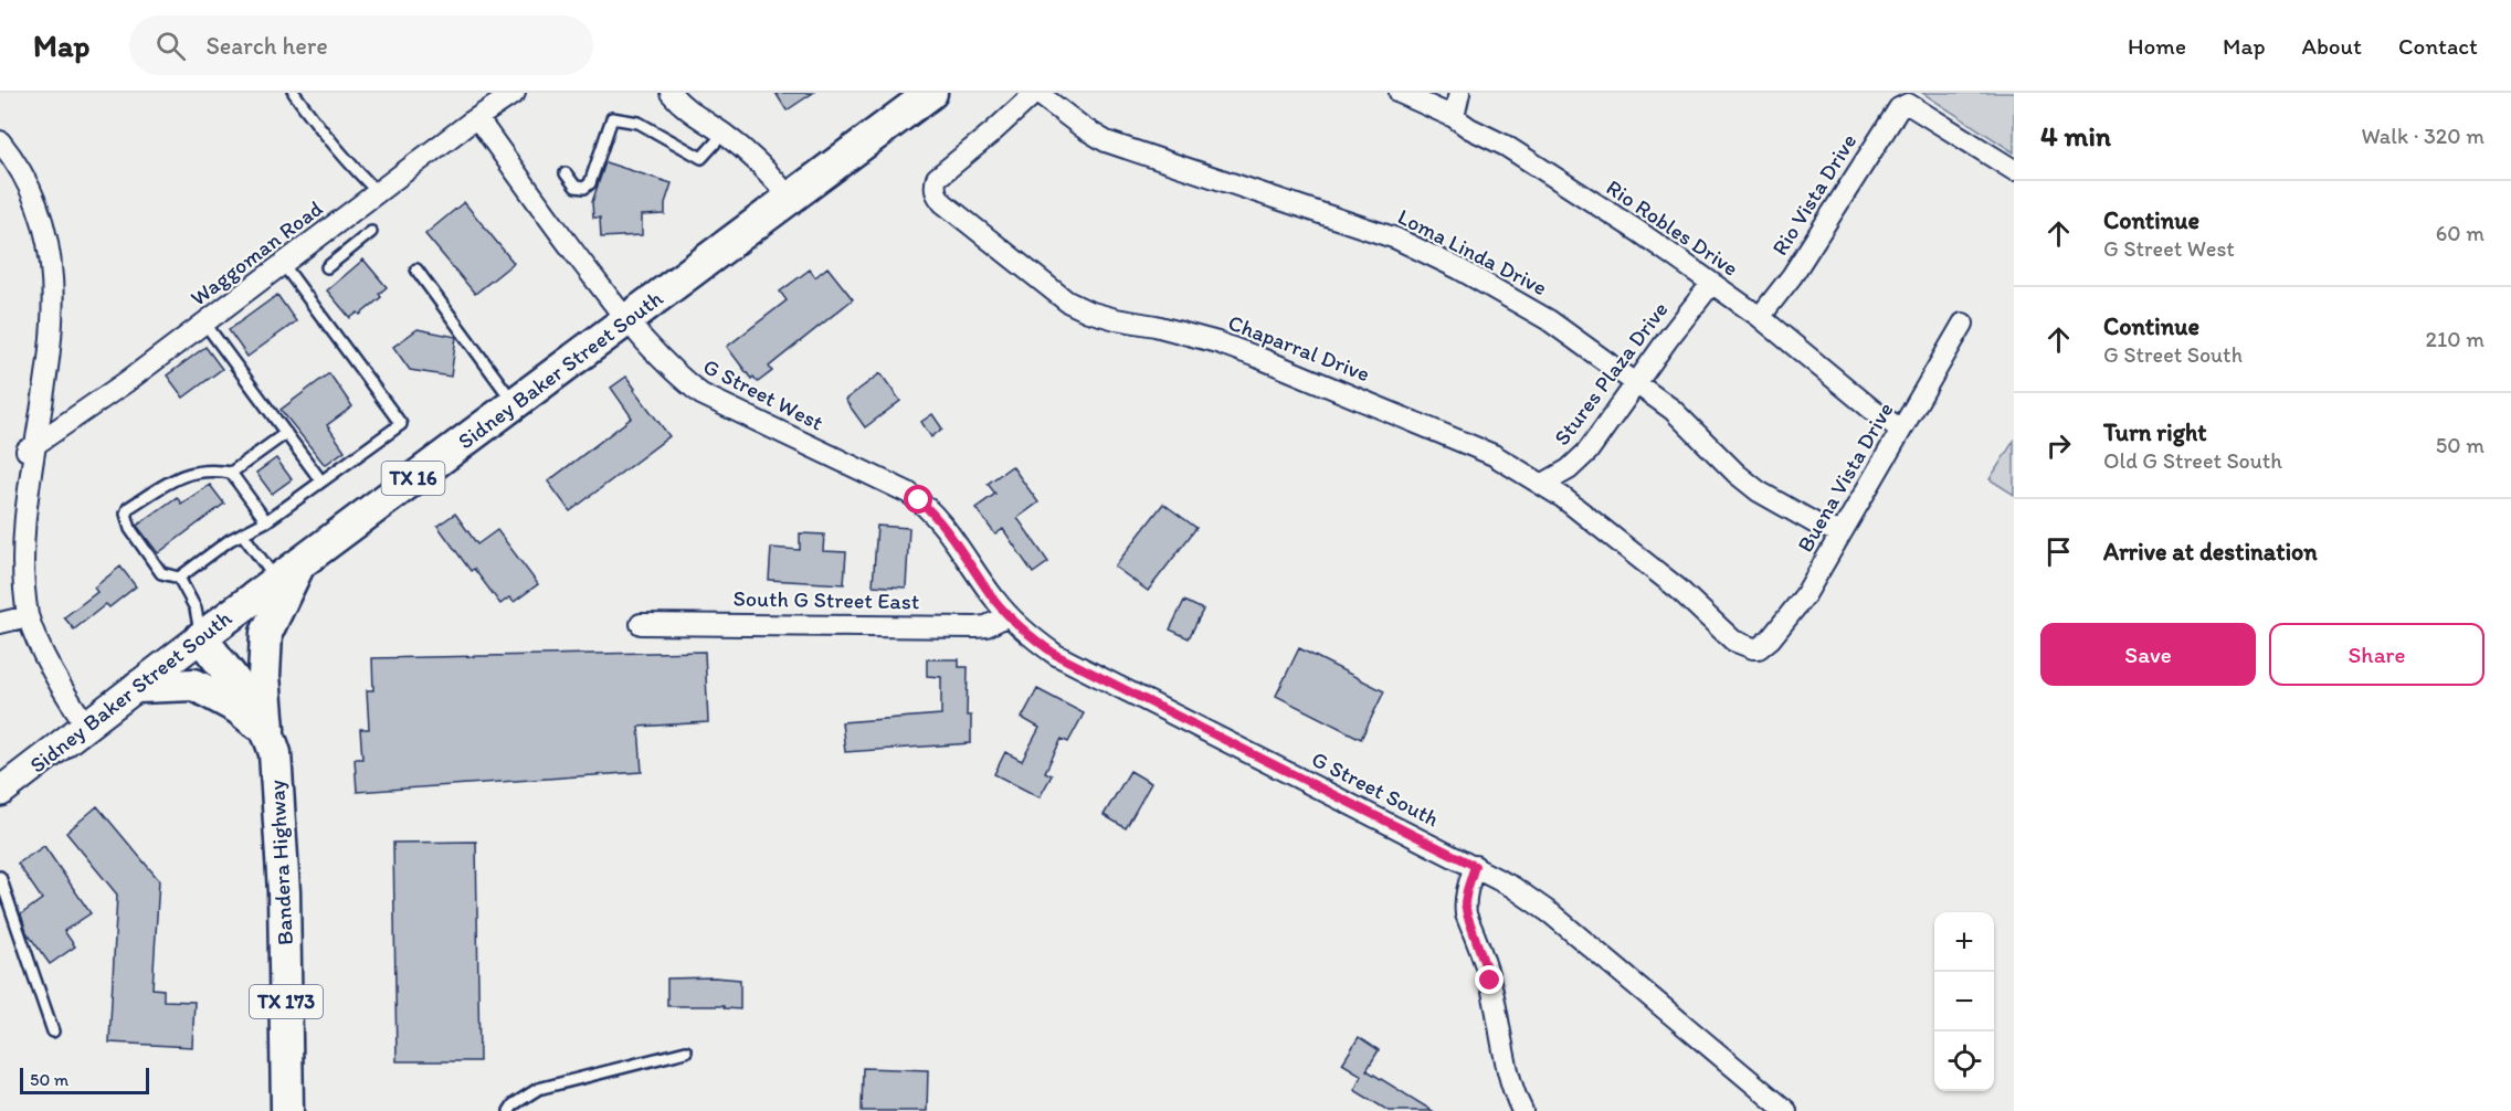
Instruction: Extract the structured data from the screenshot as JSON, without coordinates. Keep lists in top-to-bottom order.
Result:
{
  "streets": {
    "main road": [
      "Sidney Baker Street South",
      "TX 16",
      "Bandera Highway",
      "TX 173"
    ],
    "street": [
      "Rio Vista Drive",
      "Rio Robles Drive",
      "Loma Linda Drive",
      "Waggoman Road",
      "Chaparral Drive",
      "Stures Plaza Drive",
      "G Street West",
      "Buena Vista Drive",
      "South G Street East",
      "G Street South"
    ]
  },
  "crossings": [
    ["Rio Vista Drive", "Rio Robles Drive"],
    ["Rio Robles Drive", "Stures Plaza Drive"],
    ["Rio Robles Drive", "Buena Vista Drive"],
    ["Loma Linda Drive", "Chaparral Drive"],
    ["Loma Linda Drive", "Stures Plaza Drive"],
    ["Loma Linda Drive", "Buena Vista Drive"],
    ["Waggoman Road", "G Street West"],
    ["Chaparral Drive", "Stures Plaza Drive"],
    ["Chaparral Drive", "Buena Vista Drive"],
    ["Sidney Baker Street South", "G Street West"],
    ["Sidney Baker Street South", "Bandera Highway"],
    ["G Street West", "South G Street East"],
    ["G Street West", "G Street South"],
    ["South G Street East", "G Street South"]
  ],
  "scale_bar": "50 m",
  "page": {
    "header": "Map",
    "search": "Search here",
    "nav": [
      "Home",
      "Map",
      "About",
      "Contact"
    ],
    "heading": ["4 min", "Walk · 320 m"],
    "list": [
      ["Continue", "G Street West", "60 m"],
      ["Continue", "G Street South", "210 m"],
      ["Turn right", "Old G Street South", "50 m"],
      "Arrive at destination"
    ],
    "buttons": ["Save", "Share"],
    "map_buttons": ["+", "−"],
    "scale": "50 m"
  }
}
